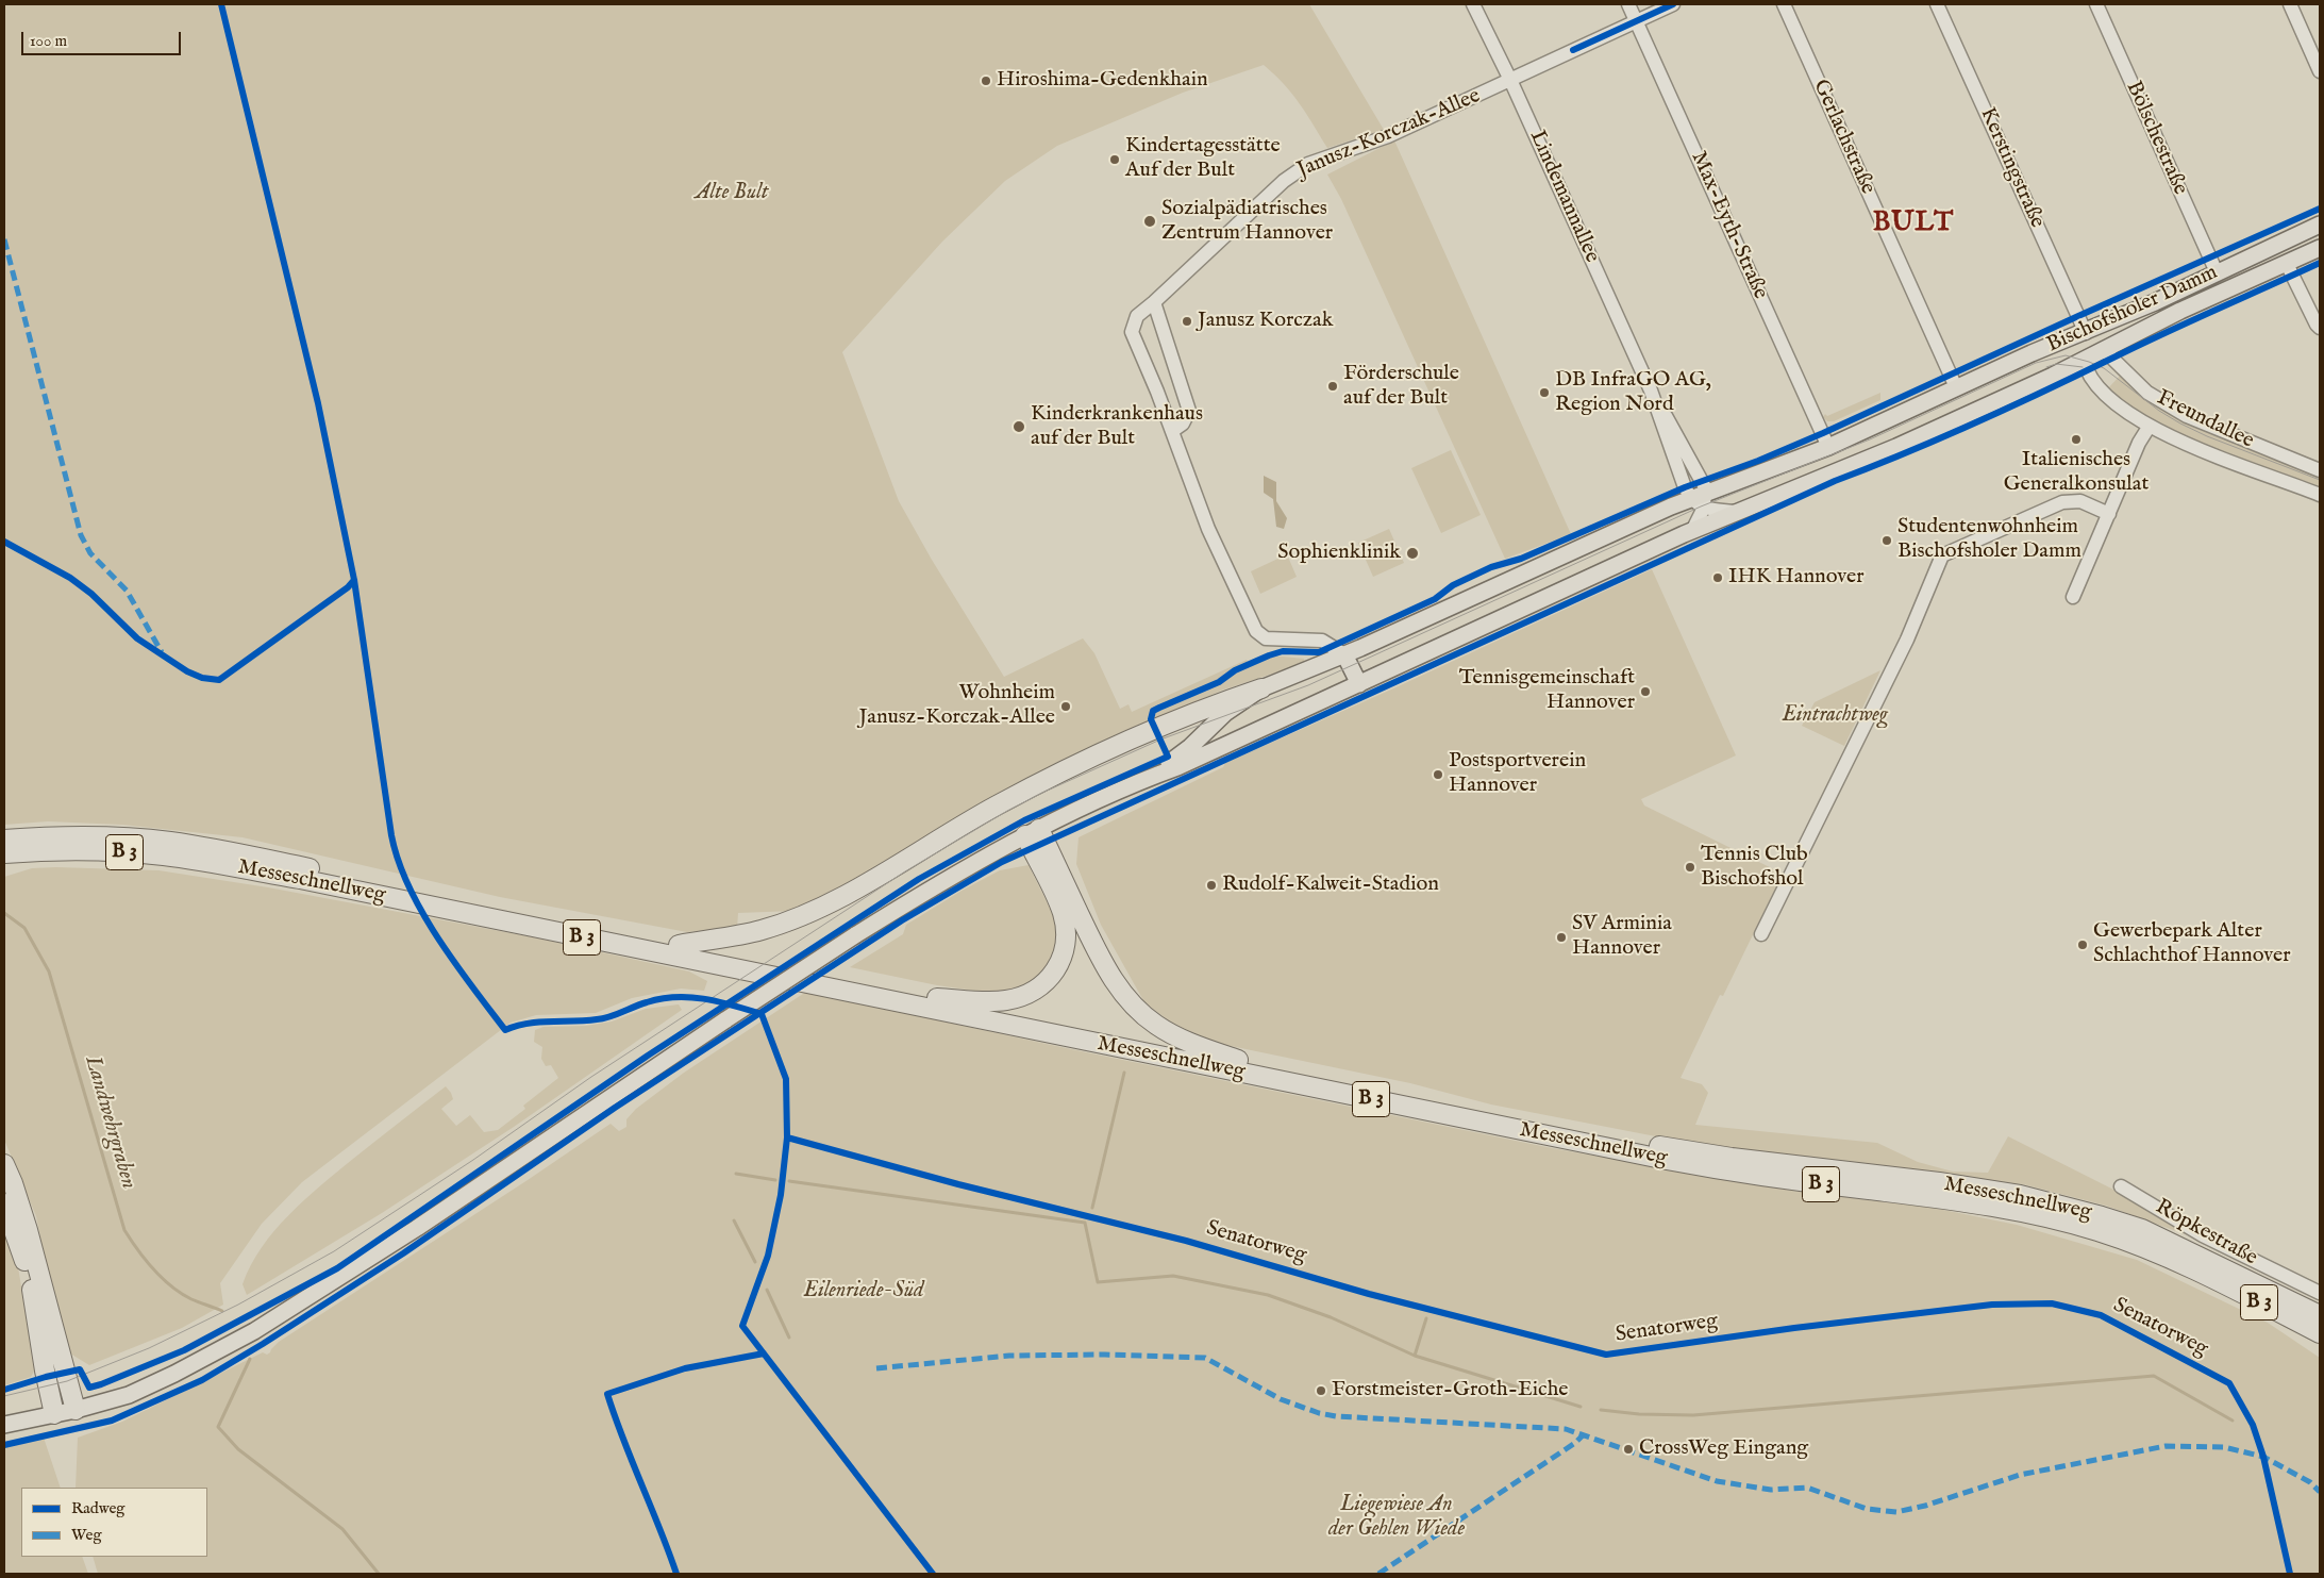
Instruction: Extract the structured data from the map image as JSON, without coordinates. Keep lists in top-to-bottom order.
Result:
{
  "streets": {
    "highway": ["B 3", "Messeschnellweg"],
    "main road": ["Bischofsholer Damm"],
    "street": [
      "Janusz-Korczak-Allee",
      "Gerlachstraße",
      "Bölschestraße",
      "Kerstingstraße",
      "Lindemannallee",
      "Max-Eyth-Straße",
      "Freundallee",
      "Röpkestraße"
    ],
    "cycle path": ["Senatorweg"]
  },
  "crossings": [
    ["Janusz-Korczak-Allee", "Lindemannallee"],
    ["Janusz-Korczak-Allee", "Max-Eyth-Straße"],
    ["Janusz-Korczak-Allee", "Bischofsholer Damm"],
    ["Gerlachstraße", "Bischofsholer Damm"],
    ["Bölschestraße", "Bischofsholer Damm"],
    ["Kerstingstraße", "Bischofsholer Damm"],
    ["Lindemannallee", "Bischofsholer Damm"],
    ["Max-Eyth-Straße", "Bischofsholer Damm"],
    ["Bischofsholer Damm", "Freundallee"]
  ],
  "districts": ["BULT"],
  "water": ["Landwehrgraben"],
  "parks": [
    "Alte Bult",
    "Eintrachtweg",
    "Eilenriede-Süd",
    "Liegewiese An der Gehlen Wiede"
  ],
  "places": [
    "Hiroshima-Gedenkhain",
    "Kindertagesstätte Auf der Bult",
    "Sozialpädiatrisches Zentrum Hannover",
    "Janusz Korczak",
    "Förderschule auf der Bult",
    "DB InfraGO AG, Region Nord",
    "Kinderkrankenhaus auf der Bult",
    "Italienisches Generalkonsulat",
    "Studentenwohnheim Bischofsholer Damm",
    "Sophienklinik",
    "IHK Hannover",
    "Tennisgemeinschaft Hannover",
    "Wohnheim Janusz-Korczak-Allee",
    "Postsportverein Hannover",
    "Tennis Club Bischofshol",
    "Rudolf-Kalweit-Stadion",
    "SV Arminia Hannover",
    "Gewerbepark Alter Schlachthof Hannover",
    "Forstmeister-Groth-Eiche",
    "CrossWeg Eingang"
  ],
  "legend": ["Radweg", "Weg"],
  "scale_bar": "100 m"
}
